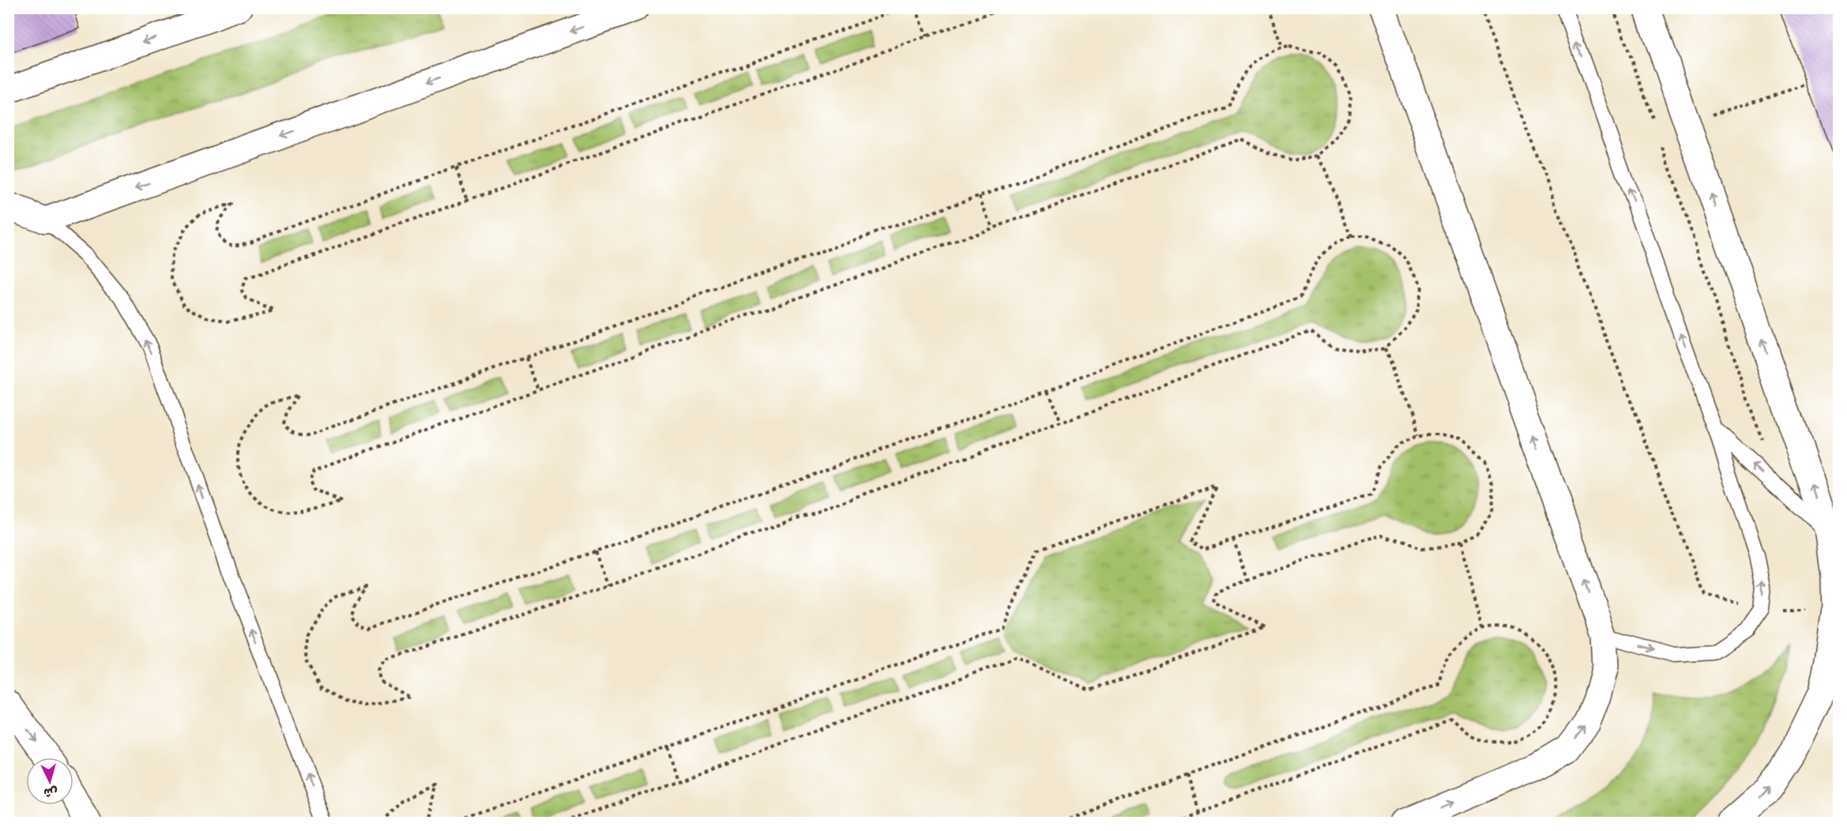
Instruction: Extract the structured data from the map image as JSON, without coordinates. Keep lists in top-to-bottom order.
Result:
{
  "north": "bottom"
}
